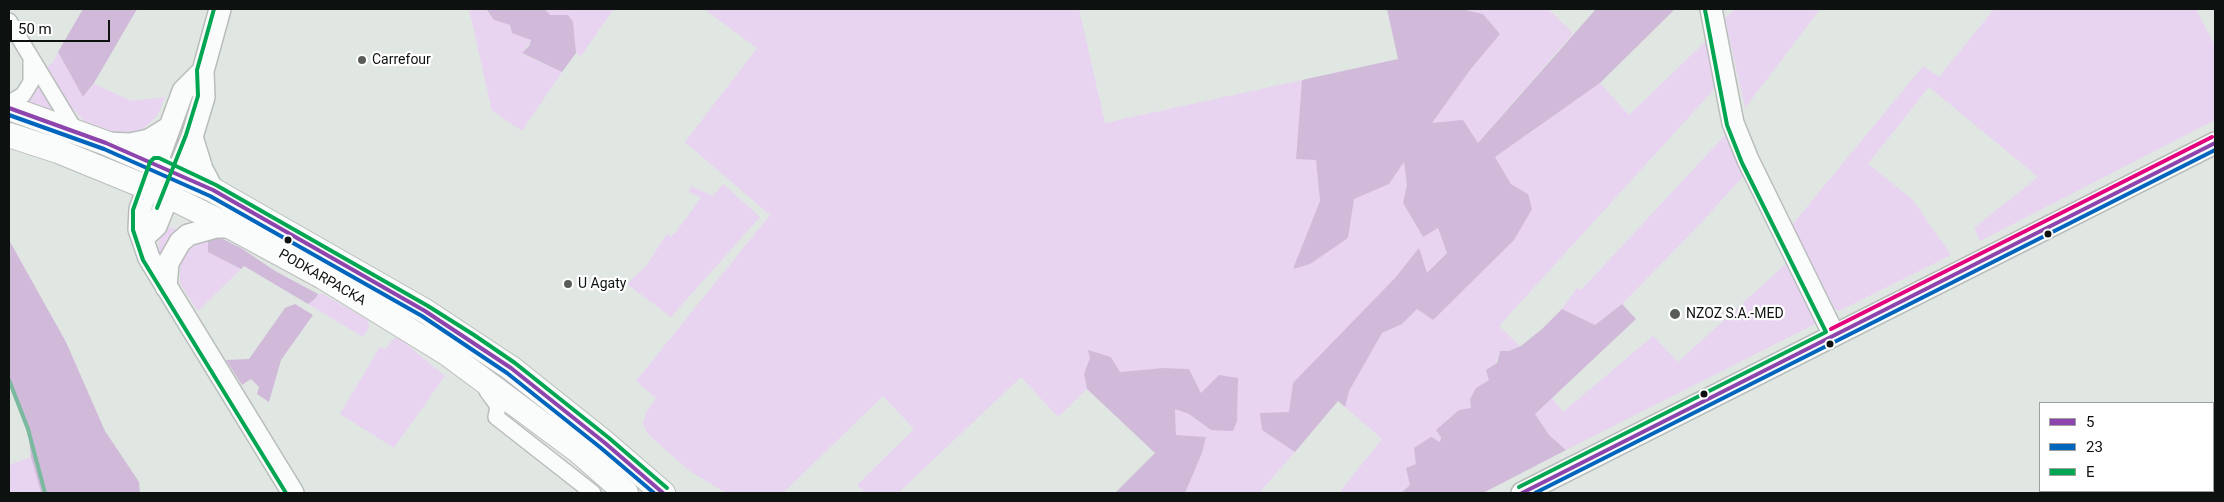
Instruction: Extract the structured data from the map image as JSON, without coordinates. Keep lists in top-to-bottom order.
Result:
{
  "streets": {
    "main road": ["PODKARPACKA"]
  },
  "places": ["Carrefour", "U Agaty", "NZOZ S.A.-MED"],
  "lines": ["transit line E", "transit line 5", "transit line 23"],
  "legend": ["5", "23", "E"],
  "scale_bar": "50 m"
}
